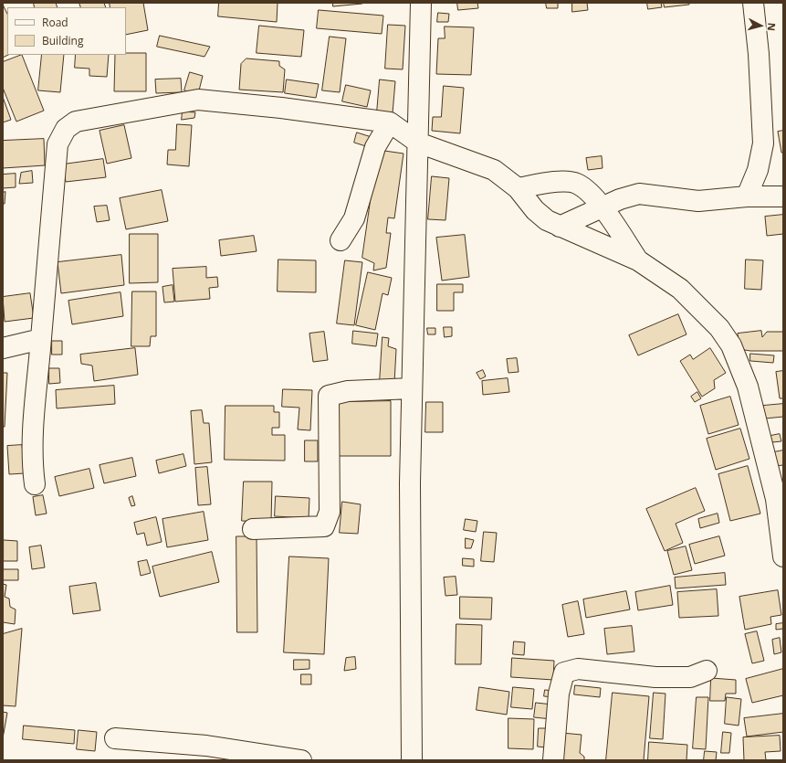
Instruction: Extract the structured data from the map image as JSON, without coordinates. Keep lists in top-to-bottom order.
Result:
{
  "legend": ["Road", "Building"],
  "north": "right"
}
